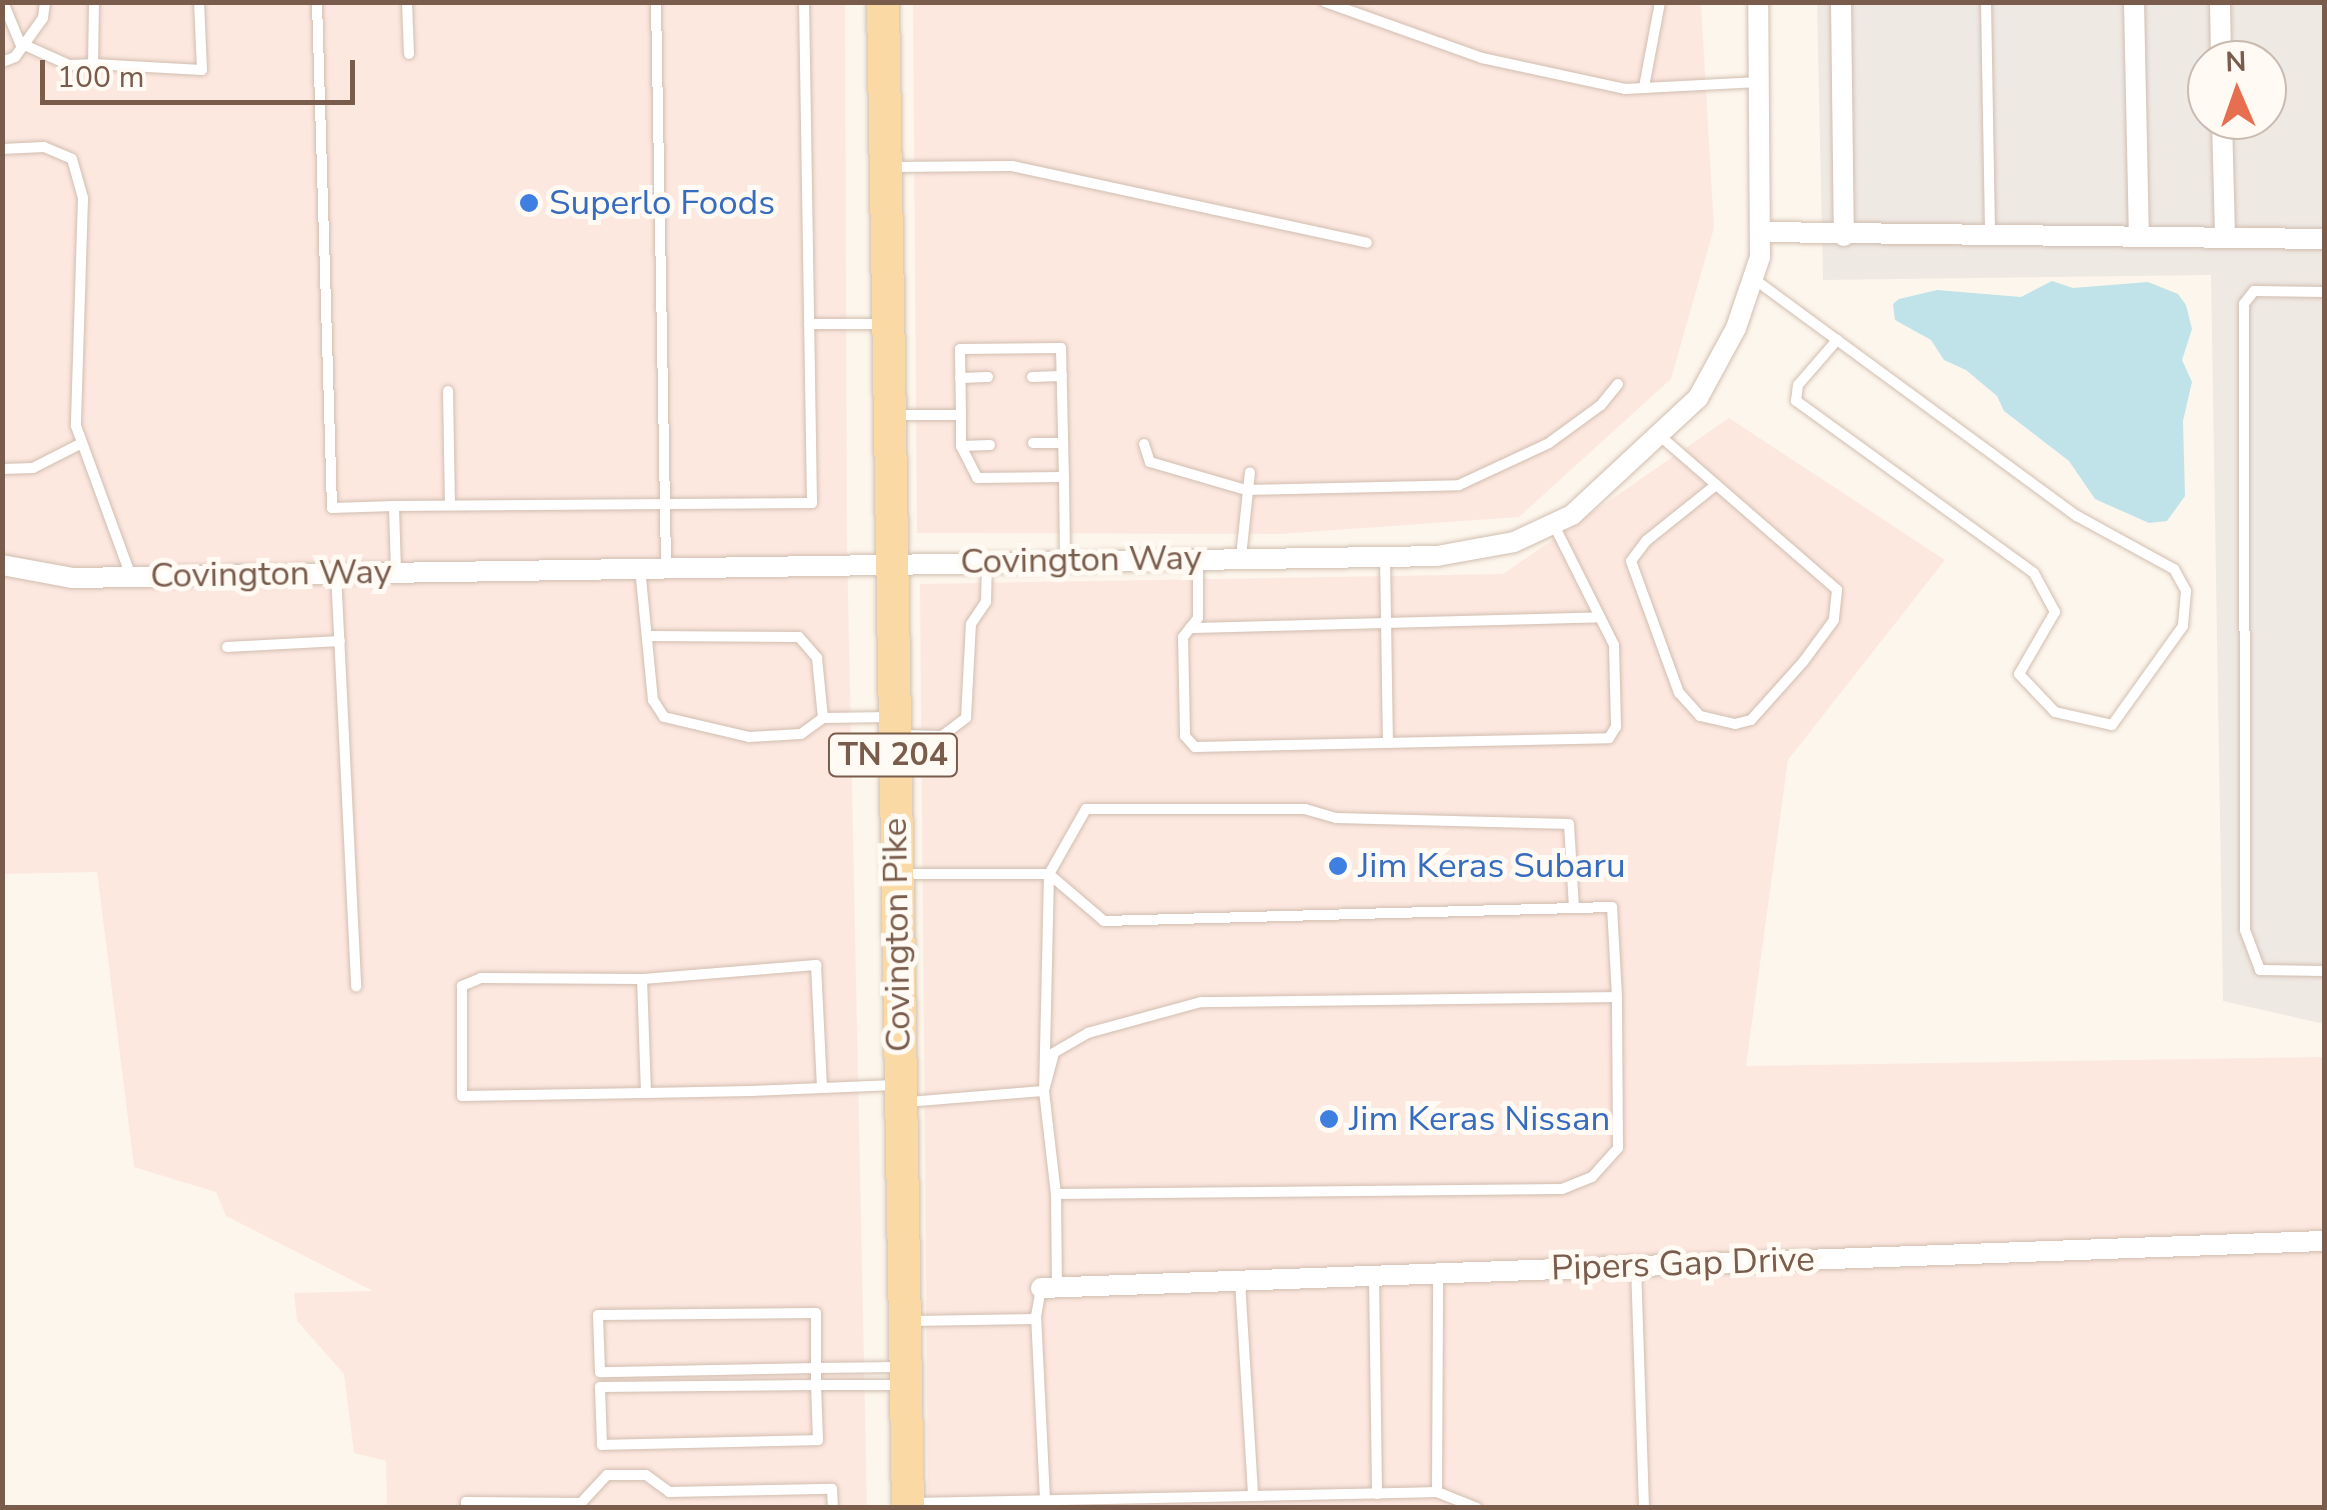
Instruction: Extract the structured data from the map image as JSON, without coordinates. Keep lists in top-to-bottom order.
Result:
{
  "streets": {
    "main road": ["TN 204", "Covington Pike"],
    "street": ["Covington Way", "Pipers Gap Drive"]
  },
  "crossings": [
    ["Covington Way", "Covington Pike"]
  ],
  "places": ["Superlo Foods", "Jim Keras Subaru", "Jim Keras Nissan"],
  "scale_bar": "100 m",
  "north": "top"
}
